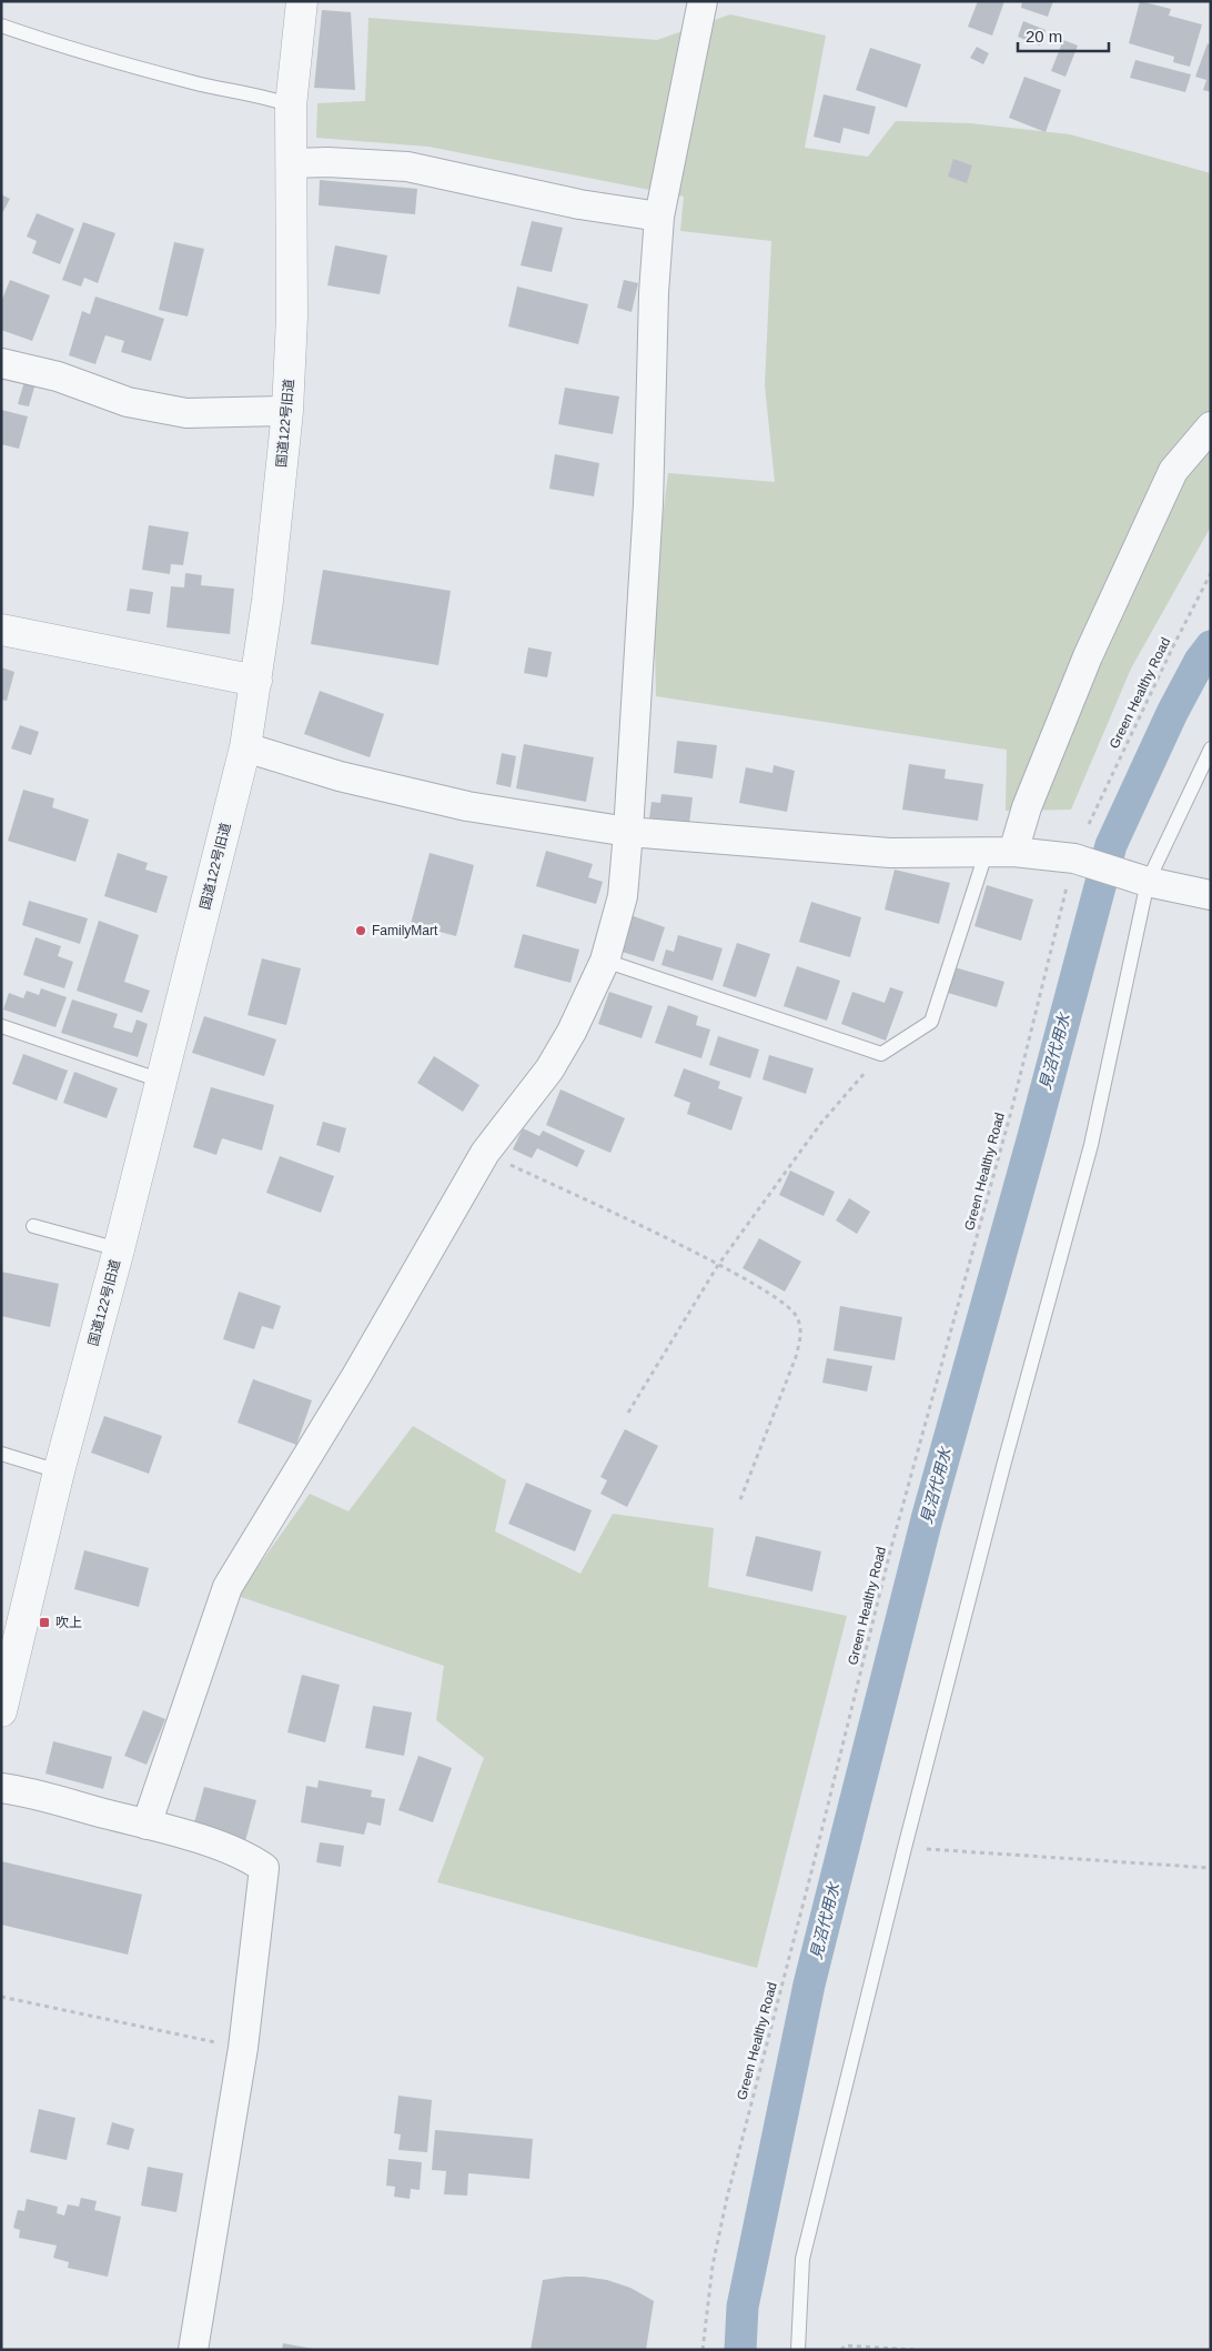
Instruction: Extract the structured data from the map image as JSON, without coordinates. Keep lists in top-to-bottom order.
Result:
{
  "streets": {
    "street": ["国道122号旧道"],
    "path": ["Green Healthy Road"]
  },
  "water": ["見沼代用水"],
  "places": {
    "other": ["FamilyMart"],
    "transit": ["吹上"]
  },
  "scale_bar": "20 m"
}
